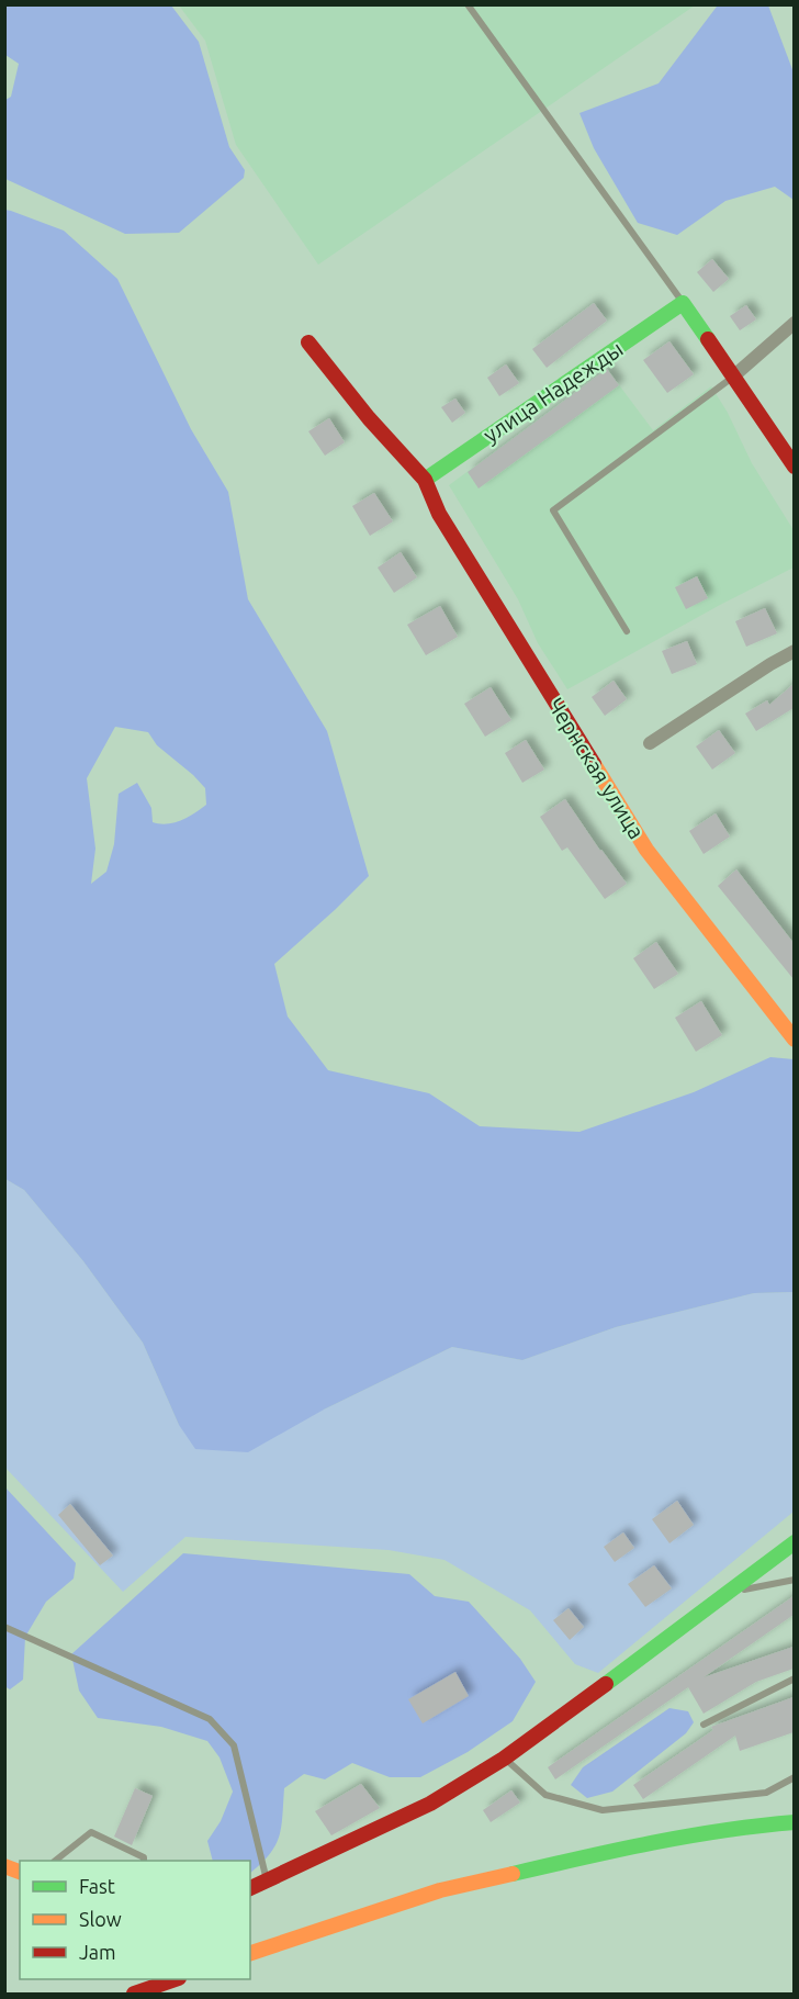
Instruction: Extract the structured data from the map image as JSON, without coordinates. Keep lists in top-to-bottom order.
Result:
{
  "streets": {
    "street": ["улица Надежды", "Чернская улица"]
  },
  "crossings": [
    ["улица Надежды", "Чернская улица"]
  ],
  "legend": ["Fast", "Slow", "Jam"]
}
